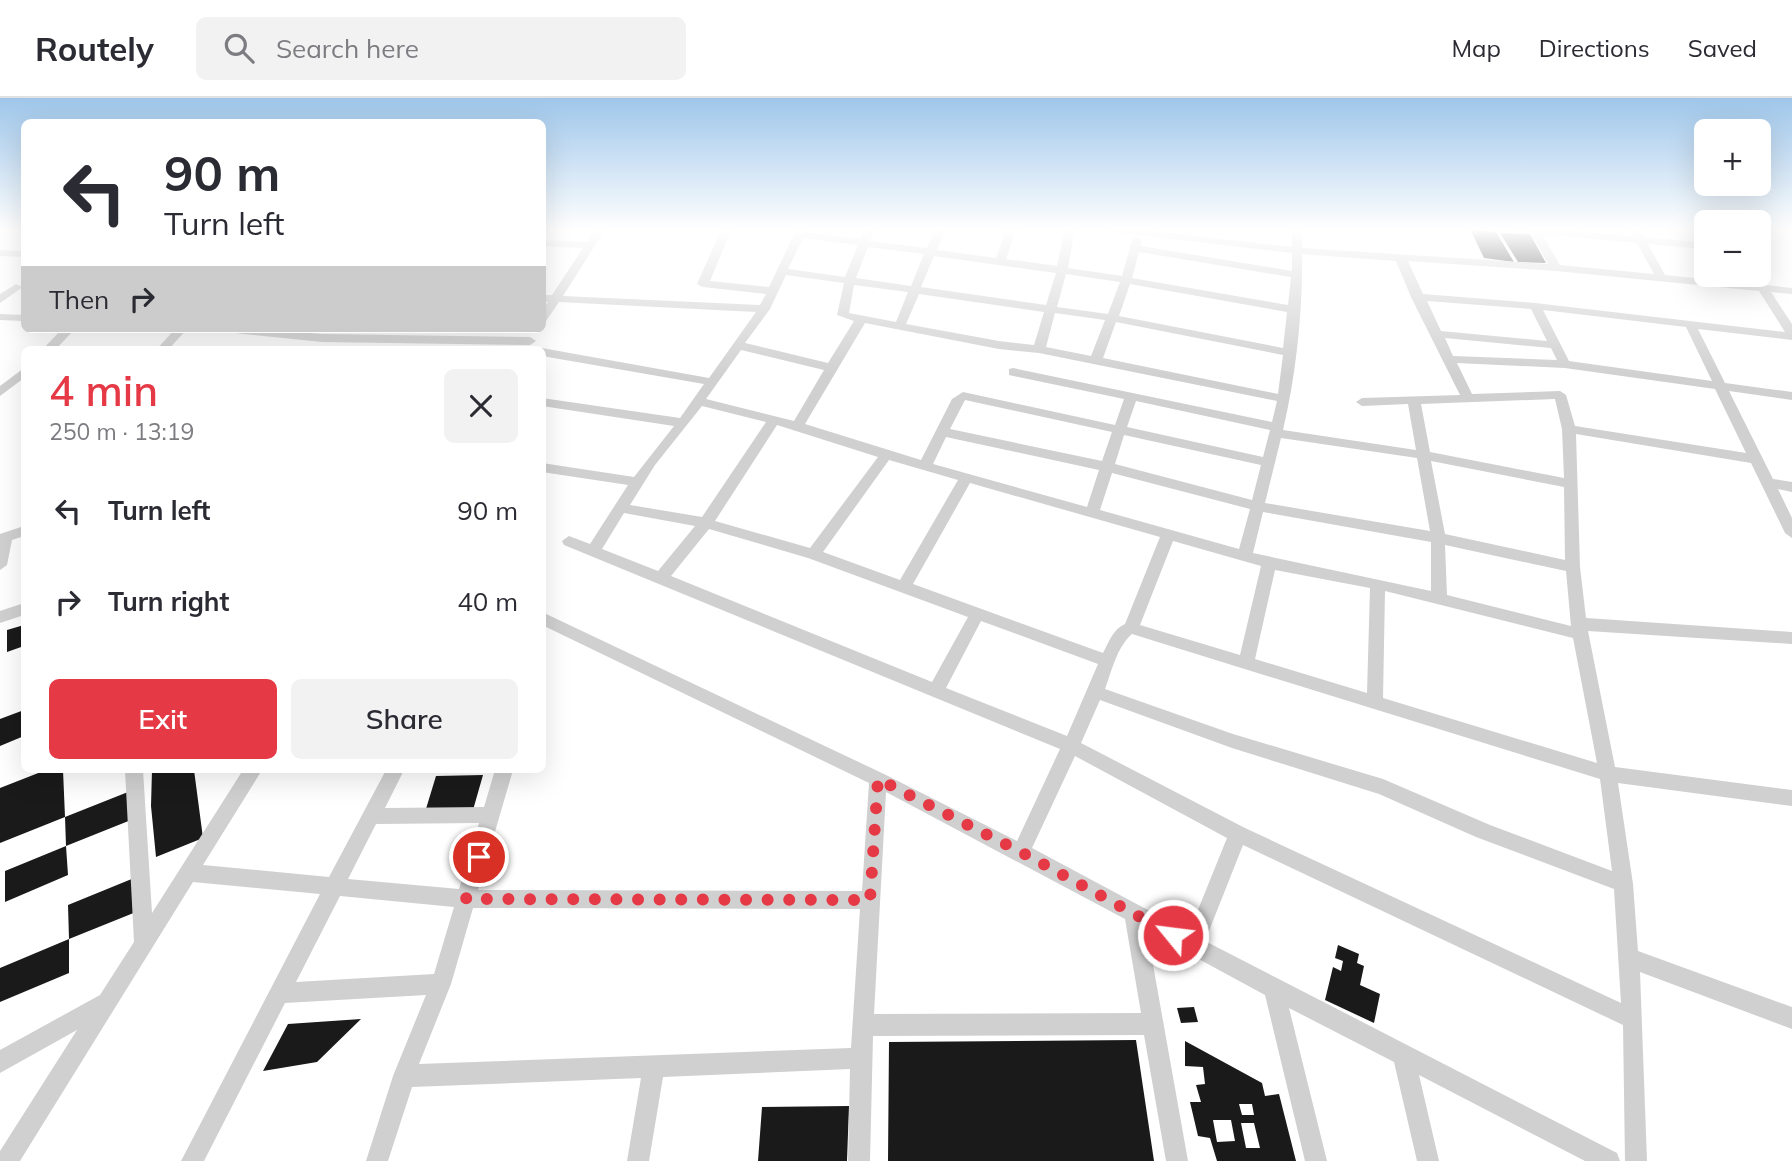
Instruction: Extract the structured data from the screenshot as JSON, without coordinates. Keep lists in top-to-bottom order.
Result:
{
  "page": {
    "header": "Routely",
    "search": "Search here",
    "nav": ["Map", "Directions", "Saved"],
    "map_buttons": ["+", "−"],
    "turn": ["90 m", "Turn left"],
    "then": "Then",
    "heading": ["4 min", "250 m · 13:19"],
    "list": [
      {
        "name": "Turn left",
        "value": "90 m"
      },
      {
        "name": "Turn right",
        "value": "40 m"
      }
    ],
    "buttons": ["Exit", "Share"]
  }
}
